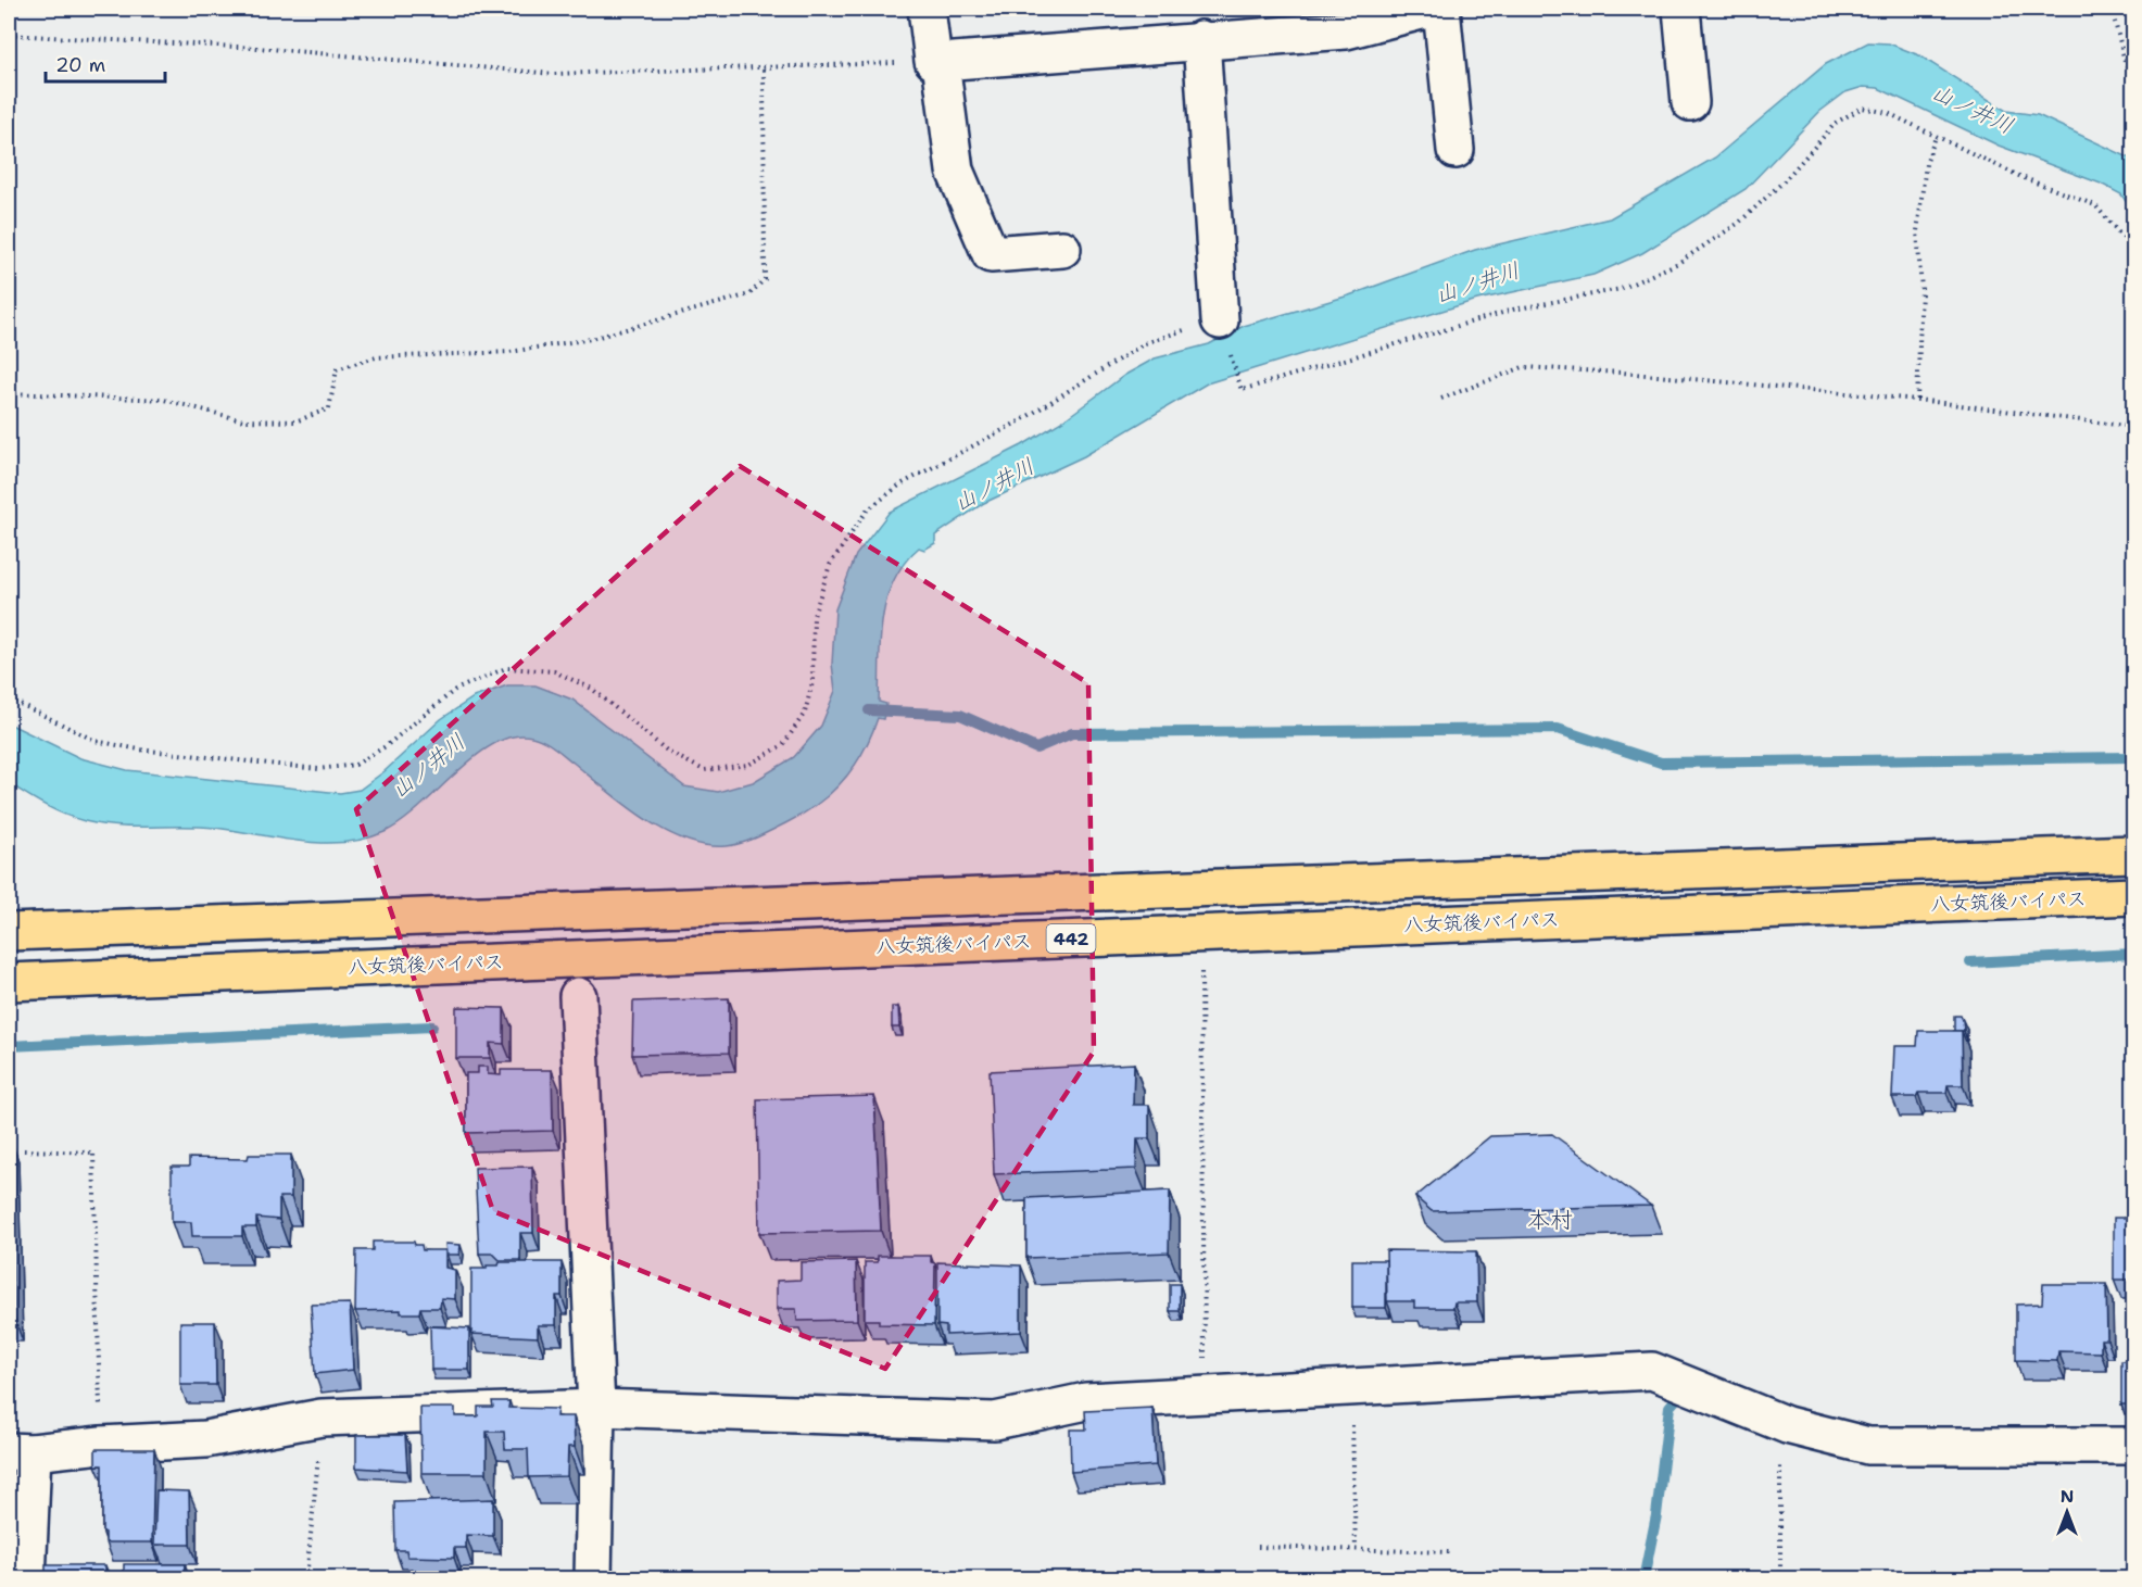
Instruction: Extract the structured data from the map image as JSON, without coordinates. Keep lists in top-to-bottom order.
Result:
{
  "streets": {
    "highway": ["八女筑後バイパス", "442"]
  },
  "districts": ["本村"],
  "water": ["山ノ井川"],
  "scale_bar": "20 m",
  "north": "top"
}
